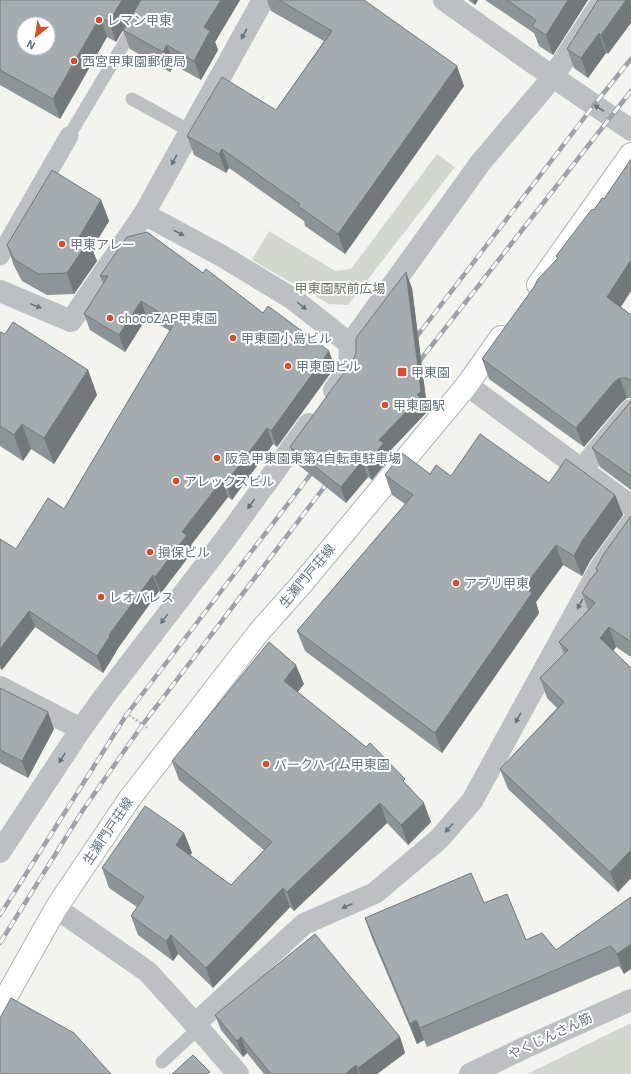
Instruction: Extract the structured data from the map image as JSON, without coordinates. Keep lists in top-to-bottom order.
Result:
{
  "streets": {
    "main road": ["生瀬門戸荘線"],
    "street": ["やくじんさん筋"]
  },
  "parks": ["甲東園駅前広場"],
  "places": {
    "other": [
      "レマン甲東",
      "西宮甲東園郵便局",
      "甲東アレー",
      "chocoZAP甲東園",
      "甲東園小島ビル",
      "甲東園ビル",
      "甲東園駅",
      "阪急甲東園東第4自転車駐車場",
      "アレックスビル",
      "損保ビル",
      "アプリ甲東",
      "レオパレス",
      "パークハイム甲東園"
    ],
    "transit": ["甲東園"]
  },
  "north": "bottom left"
}
